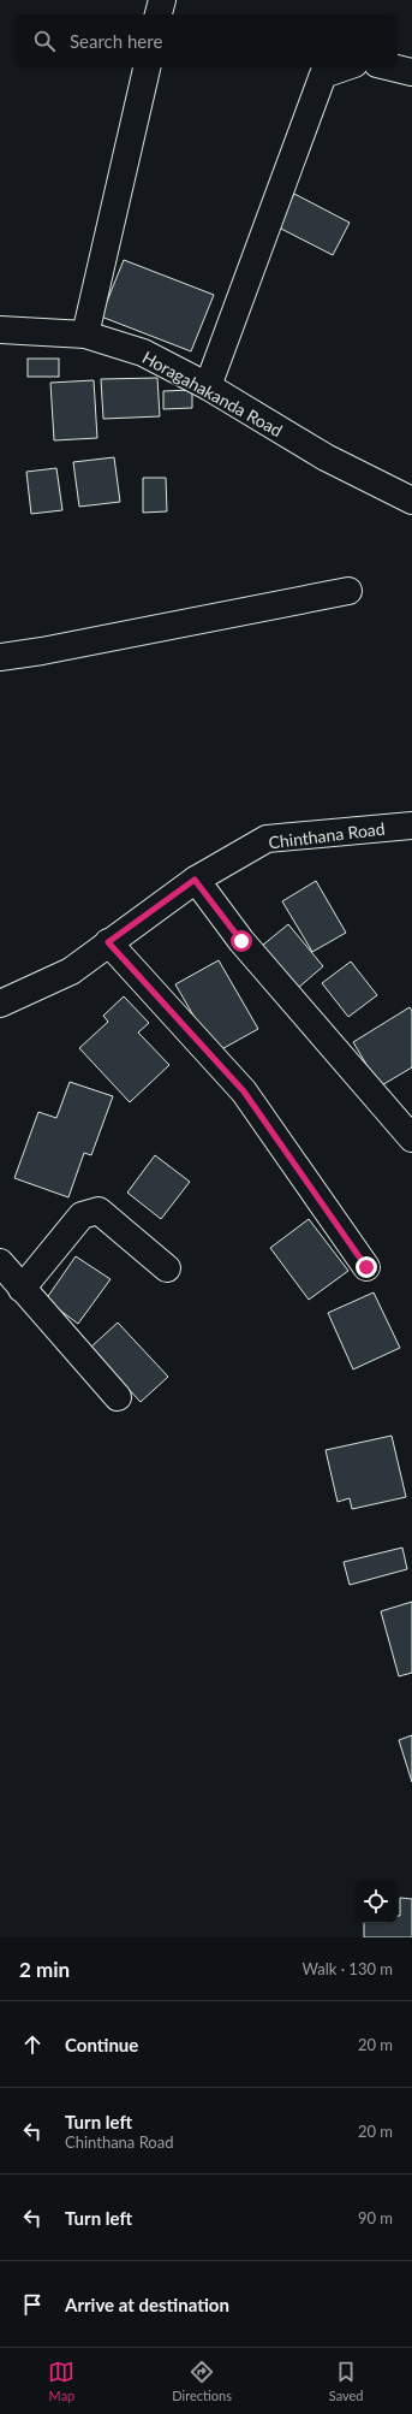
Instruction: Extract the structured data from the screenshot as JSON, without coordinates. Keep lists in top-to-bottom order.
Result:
{
  "streets": {
    "street": ["Horagahakanda Road", "Chinthana Road"]
  },
  "page": {
    "search": "Search here",
    "heading": ["2 min", "Walk · 130 m"],
    "list": [
      ["Continue", "20 m"],
      ["Turn left", "Chinthana Road", "20 m"],
      ["Turn left", "90 m"],
      "Arrive at destination"
    ],
    "nav": ["Map", "Directions", "Saved"]
  }
}
